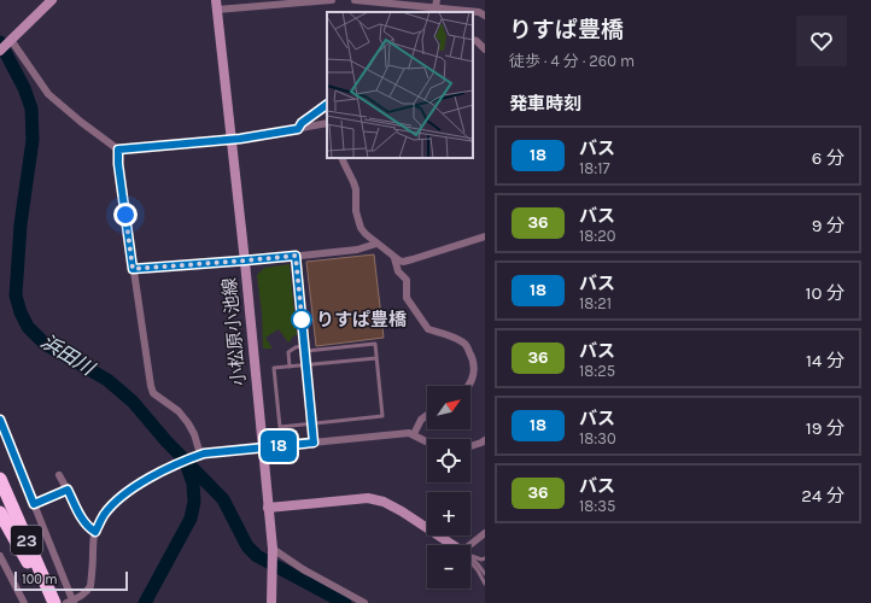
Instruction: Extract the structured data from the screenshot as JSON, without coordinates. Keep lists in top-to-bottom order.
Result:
{
  "streets": {
    "highway": ["23"],
    "main road": ["小松原小池線"]
  },
  "water": ["浜田川"],
  "places": ["りすぱ豊橋"],
  "lines": ["bus line 18"],
  "scale_bar": "100 m",
  "north": "top right",
  "page": {
    "on_map": "18",
    "heading": [
      ["りすぱ豊橋", "徒歩 · 4 分 · 260 m"],
      "発車時刻"
    ],
    "list": [
      {
        "mark": "18",
        "name": "バス",
        "note": "18:17",
        "value": "6 分"
      },
      {
        "mark": "36",
        "name": "バス",
        "note": "18:20",
        "value": "9 分"
      },
      {
        "mark": "18",
        "name": "バス",
        "note": "18:21",
        "value": "10 分"
      },
      {
        "mark": "36",
        "name": "バス",
        "note": "18:25",
        "value": "14 分"
      },
      {
        "mark": "18",
        "name": "バス",
        "note": "18:30",
        "value": "19 分"
      },
      {
        "mark": "36",
        "name": "バス",
        "note": "18:35",
        "value": "24 分"
      }
    ],
    "map_buttons": ["+", "−"],
    "scale": "100 m"
  }
}
